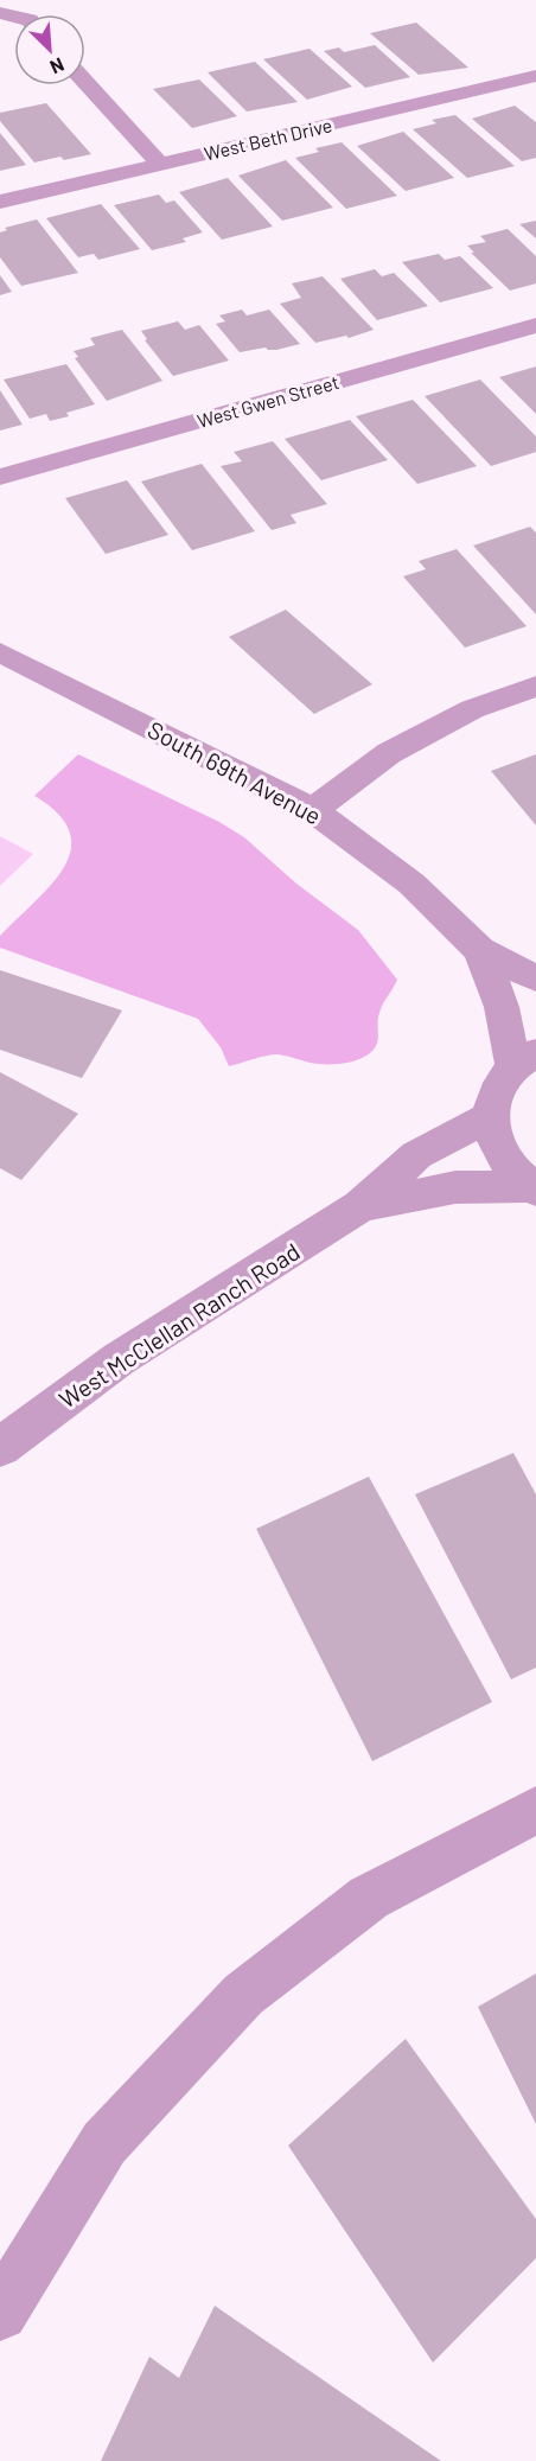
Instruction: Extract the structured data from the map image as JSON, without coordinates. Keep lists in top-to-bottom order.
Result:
{
  "streets": {
    "street": [
      "West Beth Drive",
      "West Gwen Street",
      "South 69th Avenue",
      "West McClellan Ranch Road"
    ]
  },
  "north": "bottom right"
}
